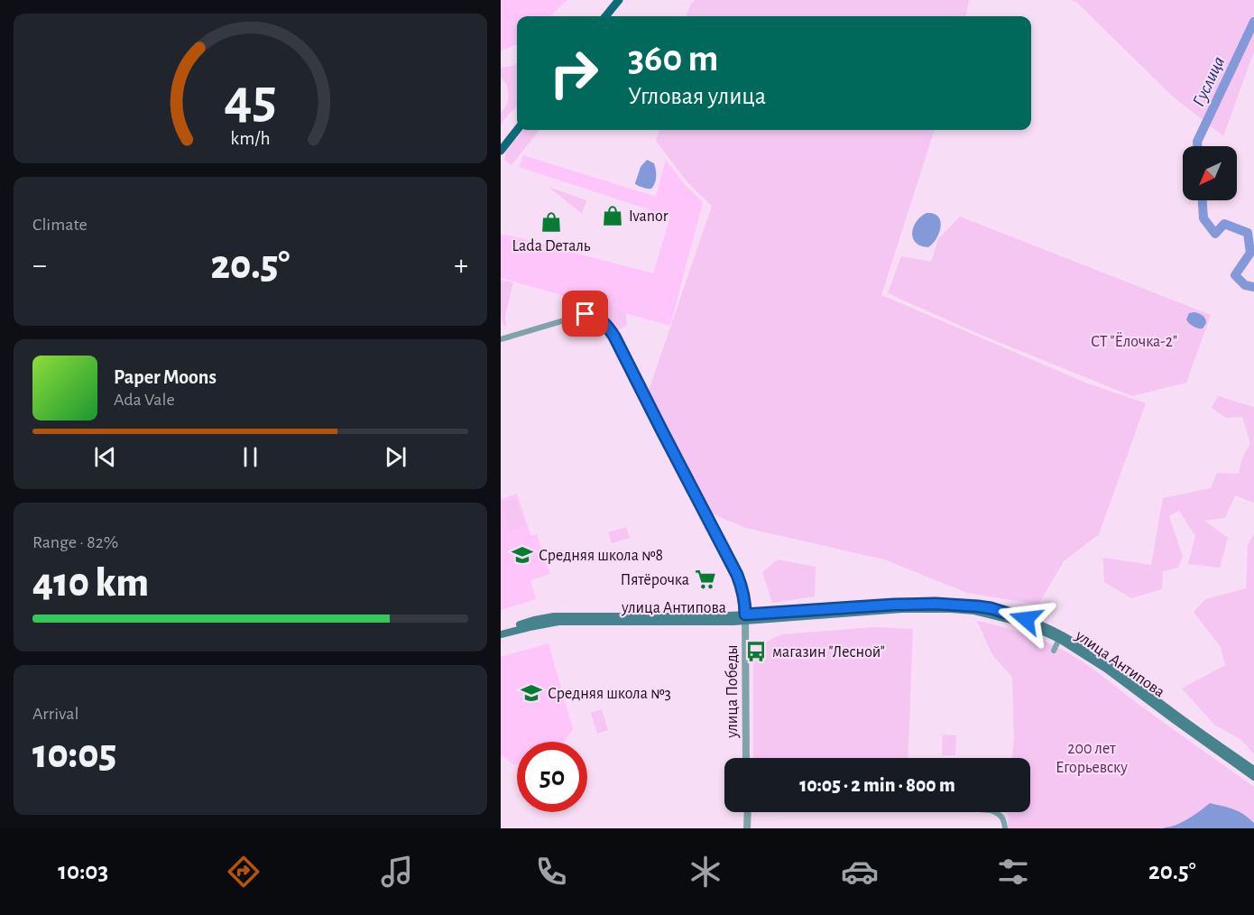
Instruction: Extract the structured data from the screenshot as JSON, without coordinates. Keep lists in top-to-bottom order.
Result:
{
  "streets": {
    "main road": ["улица Антипова"],
    "street": ["улица Победы"]
  },
  "crossings": [
    ["улица Антипова", "улица Победы"]
  ],
  "water": ["Гуслица"],
  "parks": ["СТ \"Ёлочка-2\"", "200 лет Егорьевску"],
  "places": {
    "shop": ["Ivanor", "Lada Dеталь"],
    "school or university": ["Средняя школа №8", "Средняя школа №3"],
    "supermarket": ["Пятёрочка"],
    "bus stop": ["магазин \"Лесной\""]
  },
  "north": "bottom left",
  "page": {
    "turn": ["360 m", "Угловая улица"],
    "tile": [
      "Climate",
      ["Range · 82%", "410 km"],
      ["Arrival", "10:05"]
    ],
    "heat": ["−", "20.5°", "+"],
    "song": ["Paper Moons", "Ada Vale"],
    "limit": "50",
    "trip": "10:05 · 2 min · 800 m",
    "tabs": ["10:03", "20.5°"],
    "gauge": ["45", "km/h"]
  }
}
